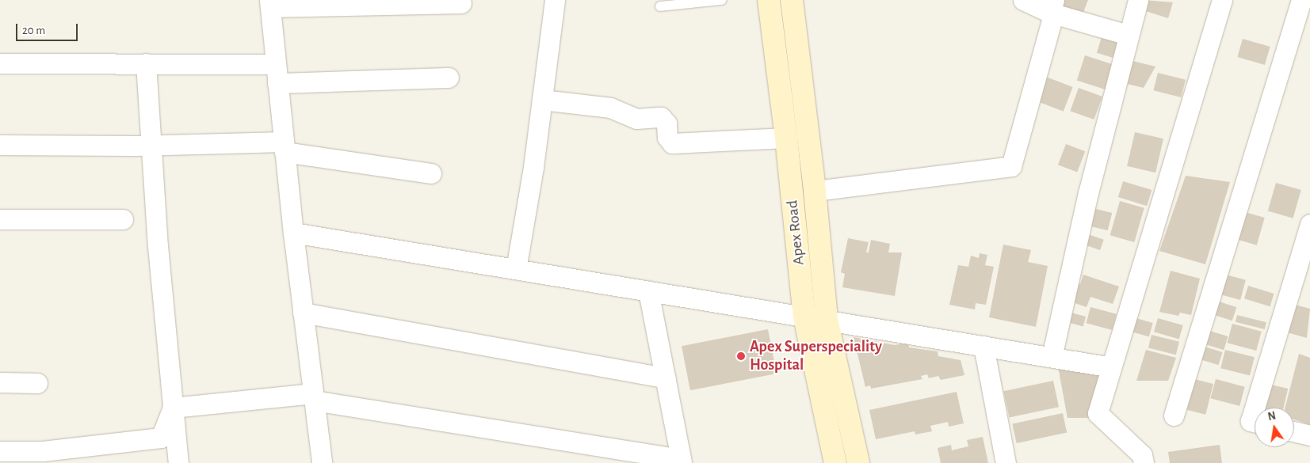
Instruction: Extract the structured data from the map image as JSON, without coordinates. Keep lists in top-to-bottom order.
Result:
{
  "streets": {
    "street": ["Apex Road"]
  },
  "places": ["Apex Superspeciality Hospital"],
  "scale_bar": "20 m",
  "north": "top"
}
